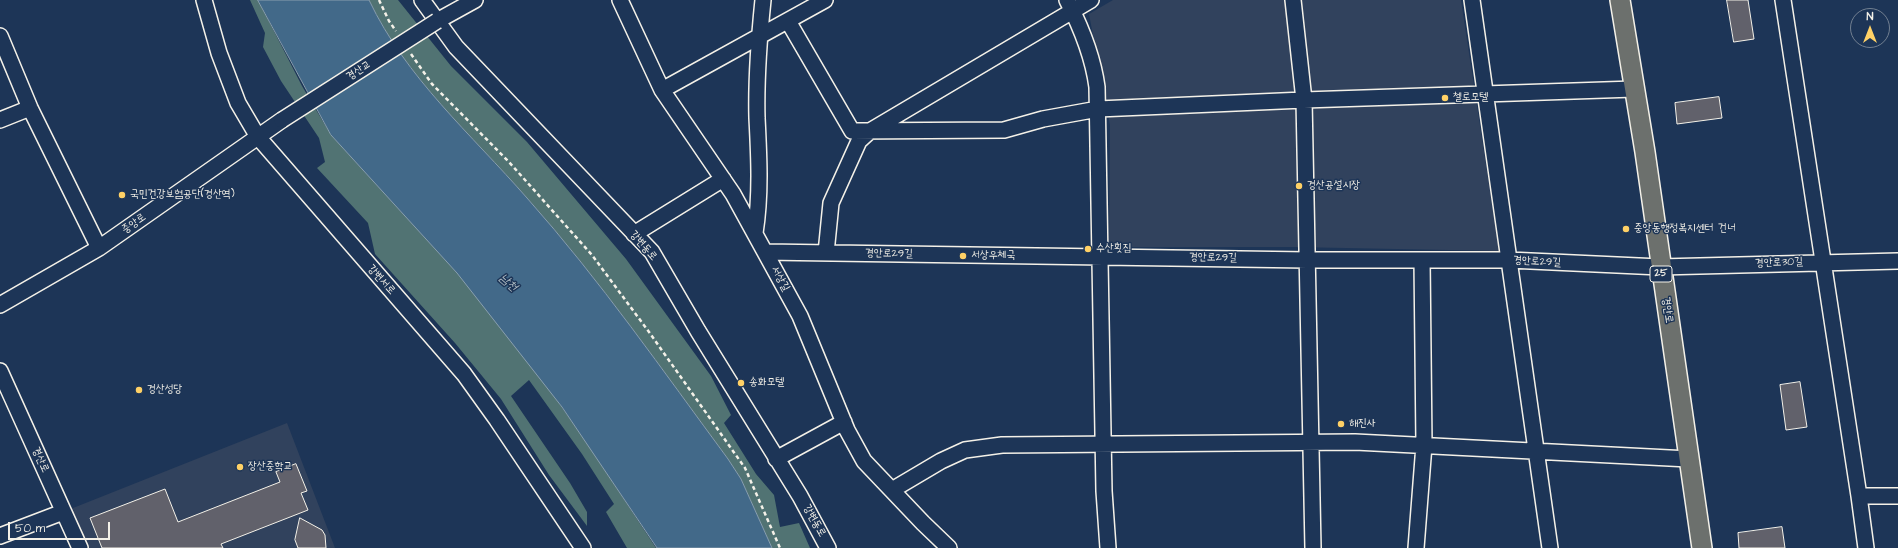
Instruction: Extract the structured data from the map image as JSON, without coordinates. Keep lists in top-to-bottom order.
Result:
{
  "streets": {
    "main road": ["25", "경안로"],
    "street": [
      "경산교",
      "중앙로",
      "강변동로",
      "경안로29길",
      "경안로30길",
      "서상길",
      "강변서로",
      "경산로"
    ]
  },
  "crossings": [
    ["경산교", "중앙로"],
    ["경산교", "강변동로"],
    ["중앙로", "강변서로"],
    ["경안로29길", "경안로30길"],
    ["경안로29길", "서상길"],
    ["경안로29길", "경안로"],
    ["경안로30길", "경안로"]
  ],
  "water": ["남천"],
  "places": [
    "첼로모텔",
    "경산공설시장",
    "국민건강보험공단(경산역)",
    "중앙동행정복지센터 건너",
    "수산횟집",
    "서상우체국",
    "송화모텔",
    "경산성당",
    "해진사",
    "장산중학교"
  ],
  "scale_bar": "50 m",
  "north": "top"
}
